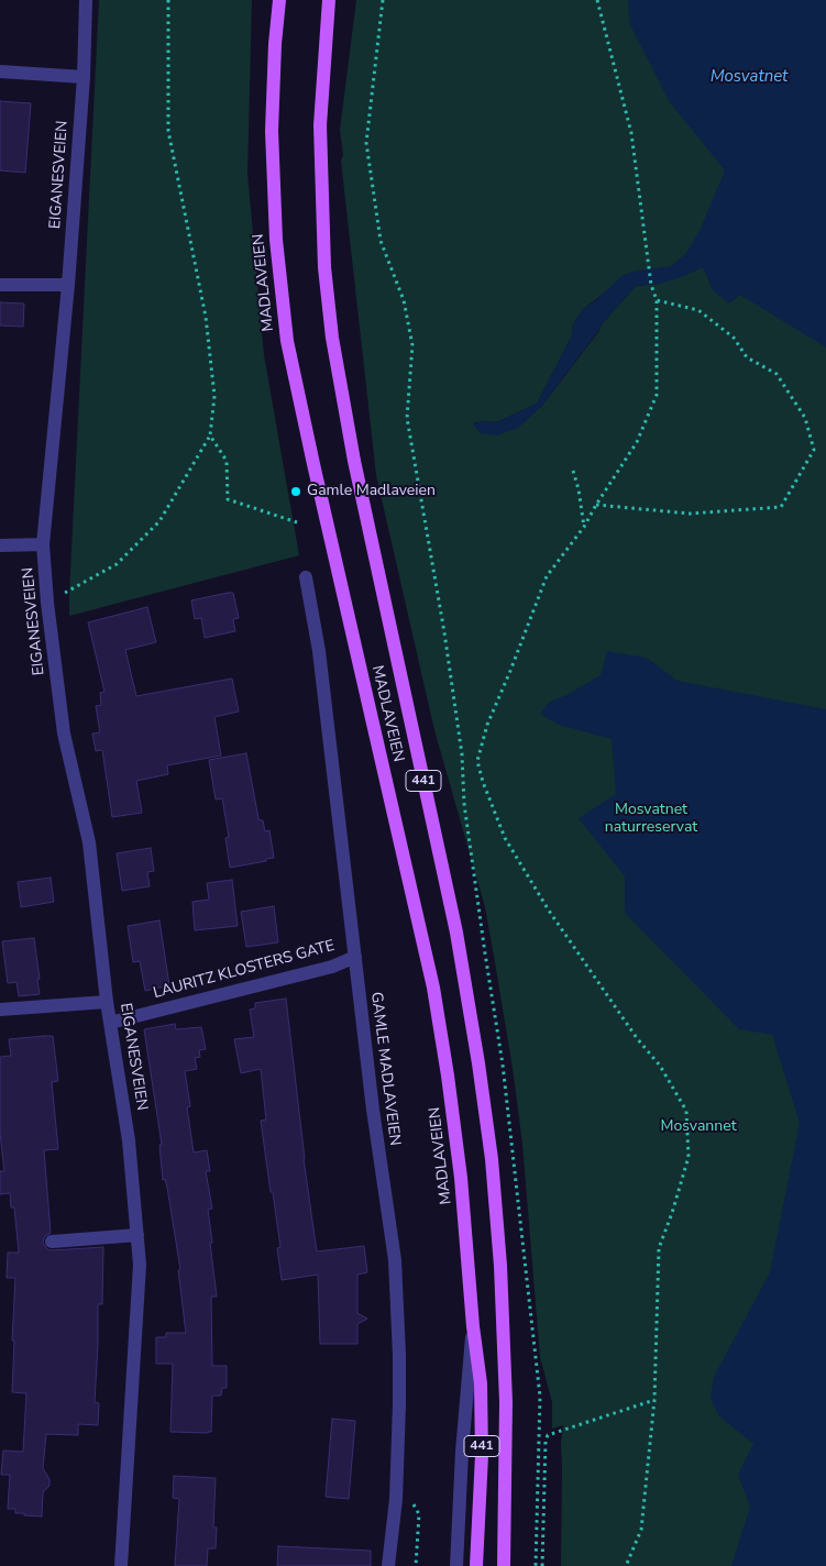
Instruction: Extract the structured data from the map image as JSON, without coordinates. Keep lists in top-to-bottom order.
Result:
{
  "streets": {
    "main road": ["MADLAVEIEN", "441"],
    "street": ["EIGANESVEIEN", "LAURITZ KLOSTERS GATE", "GAMLE MADLAVEIEN"]
  },
  "crossings": [
    ["EIGANESVEIEN", "LAURITZ KLOSTERS GATE"],
    ["LAURITZ KLOSTERS GATE", "GAMLE MADLAVEIEN"]
  ],
  "water": ["Mosvatnet"],
  "parks": ["Mosvatnet naturreservat", "Mosvannet"],
  "places": ["Gamle Madlaveien"]
}
